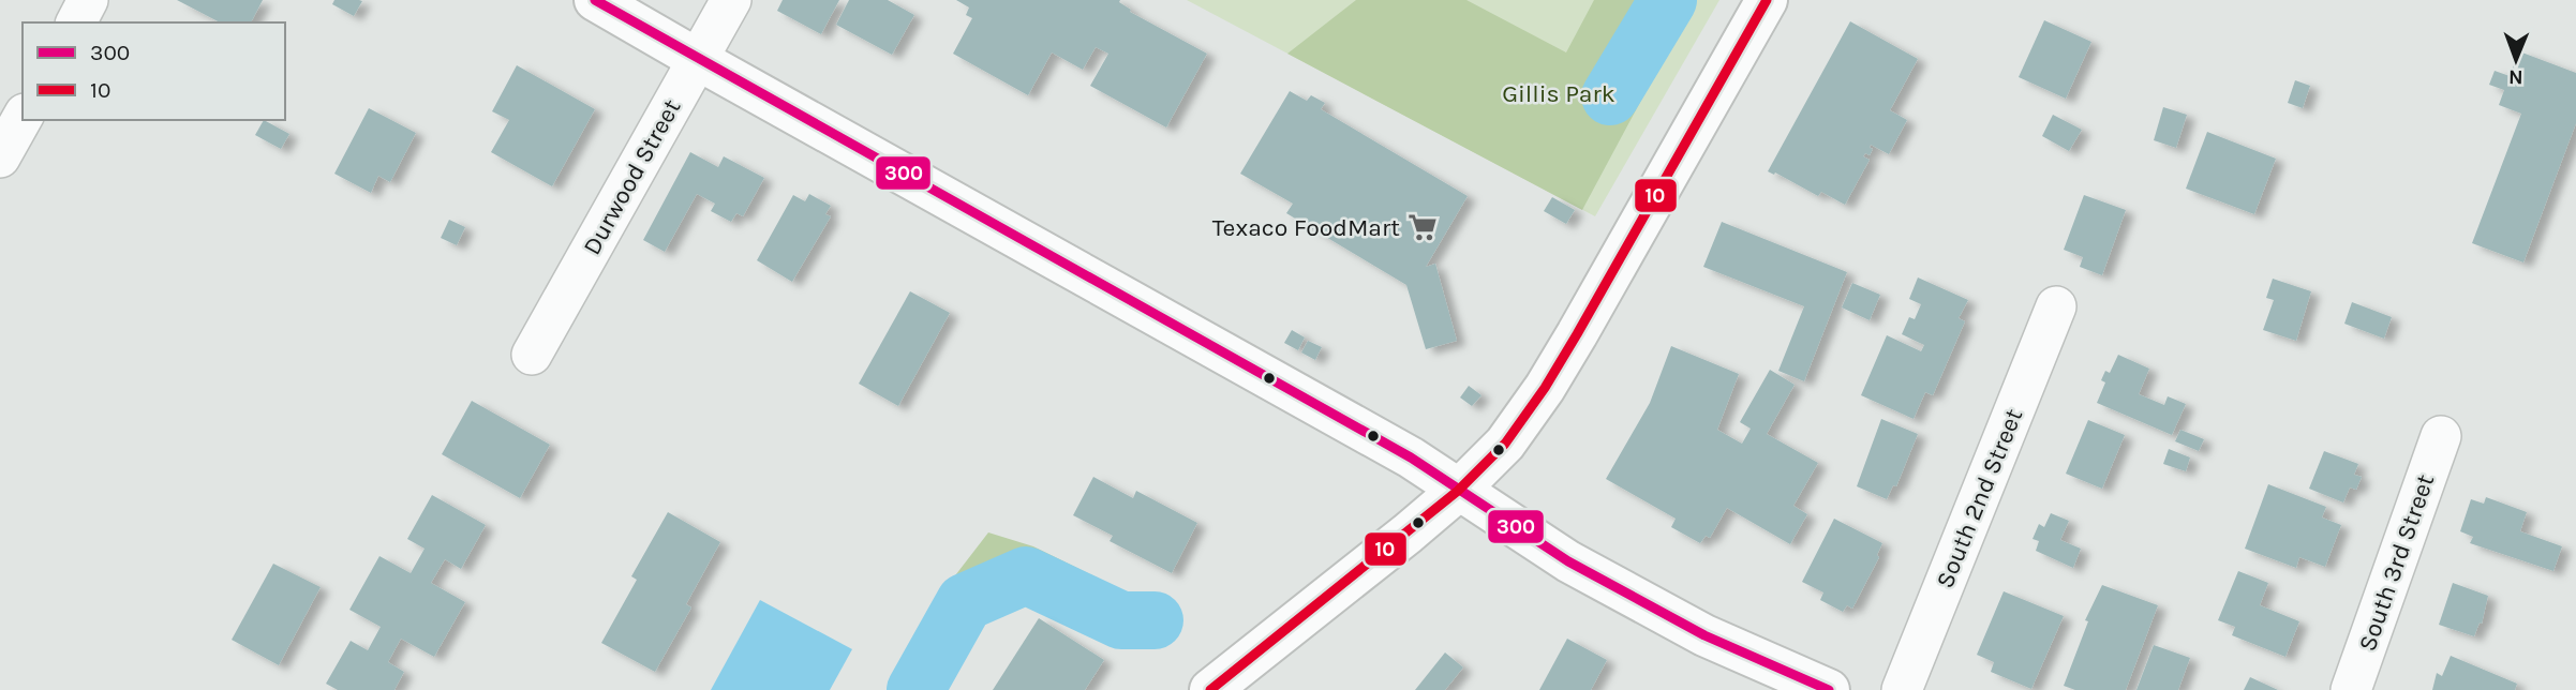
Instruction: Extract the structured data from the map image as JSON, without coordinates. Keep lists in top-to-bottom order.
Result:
{
  "streets": {
    "street": ["Durwood Street", "South 2nd Street", "South 3rd Street"]
  },
  "parks": ["Gillis Park"],
  "places": {
    "supermarket": ["Texaco FoodMart"]
  },
  "lines": ["transit line 300", "transit line 10"],
  "legend": ["300", "10"],
  "north": "bottom"
}
